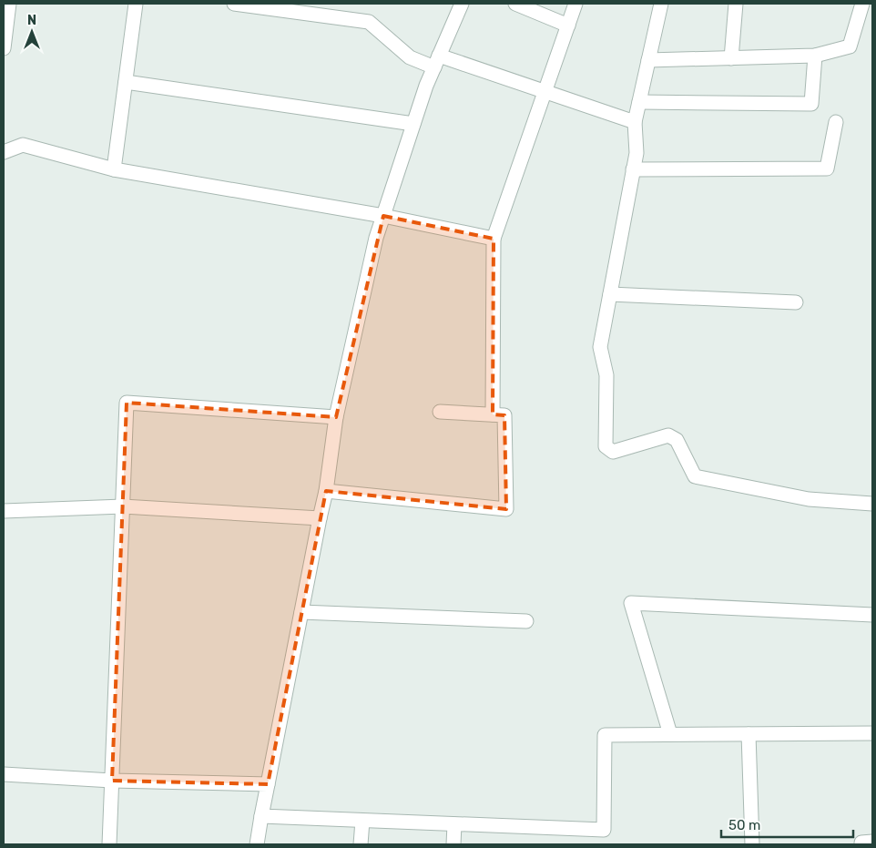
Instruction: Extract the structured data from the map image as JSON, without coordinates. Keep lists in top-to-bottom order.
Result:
{
  "scale_bar": "50 m",
  "north": "top"
}
